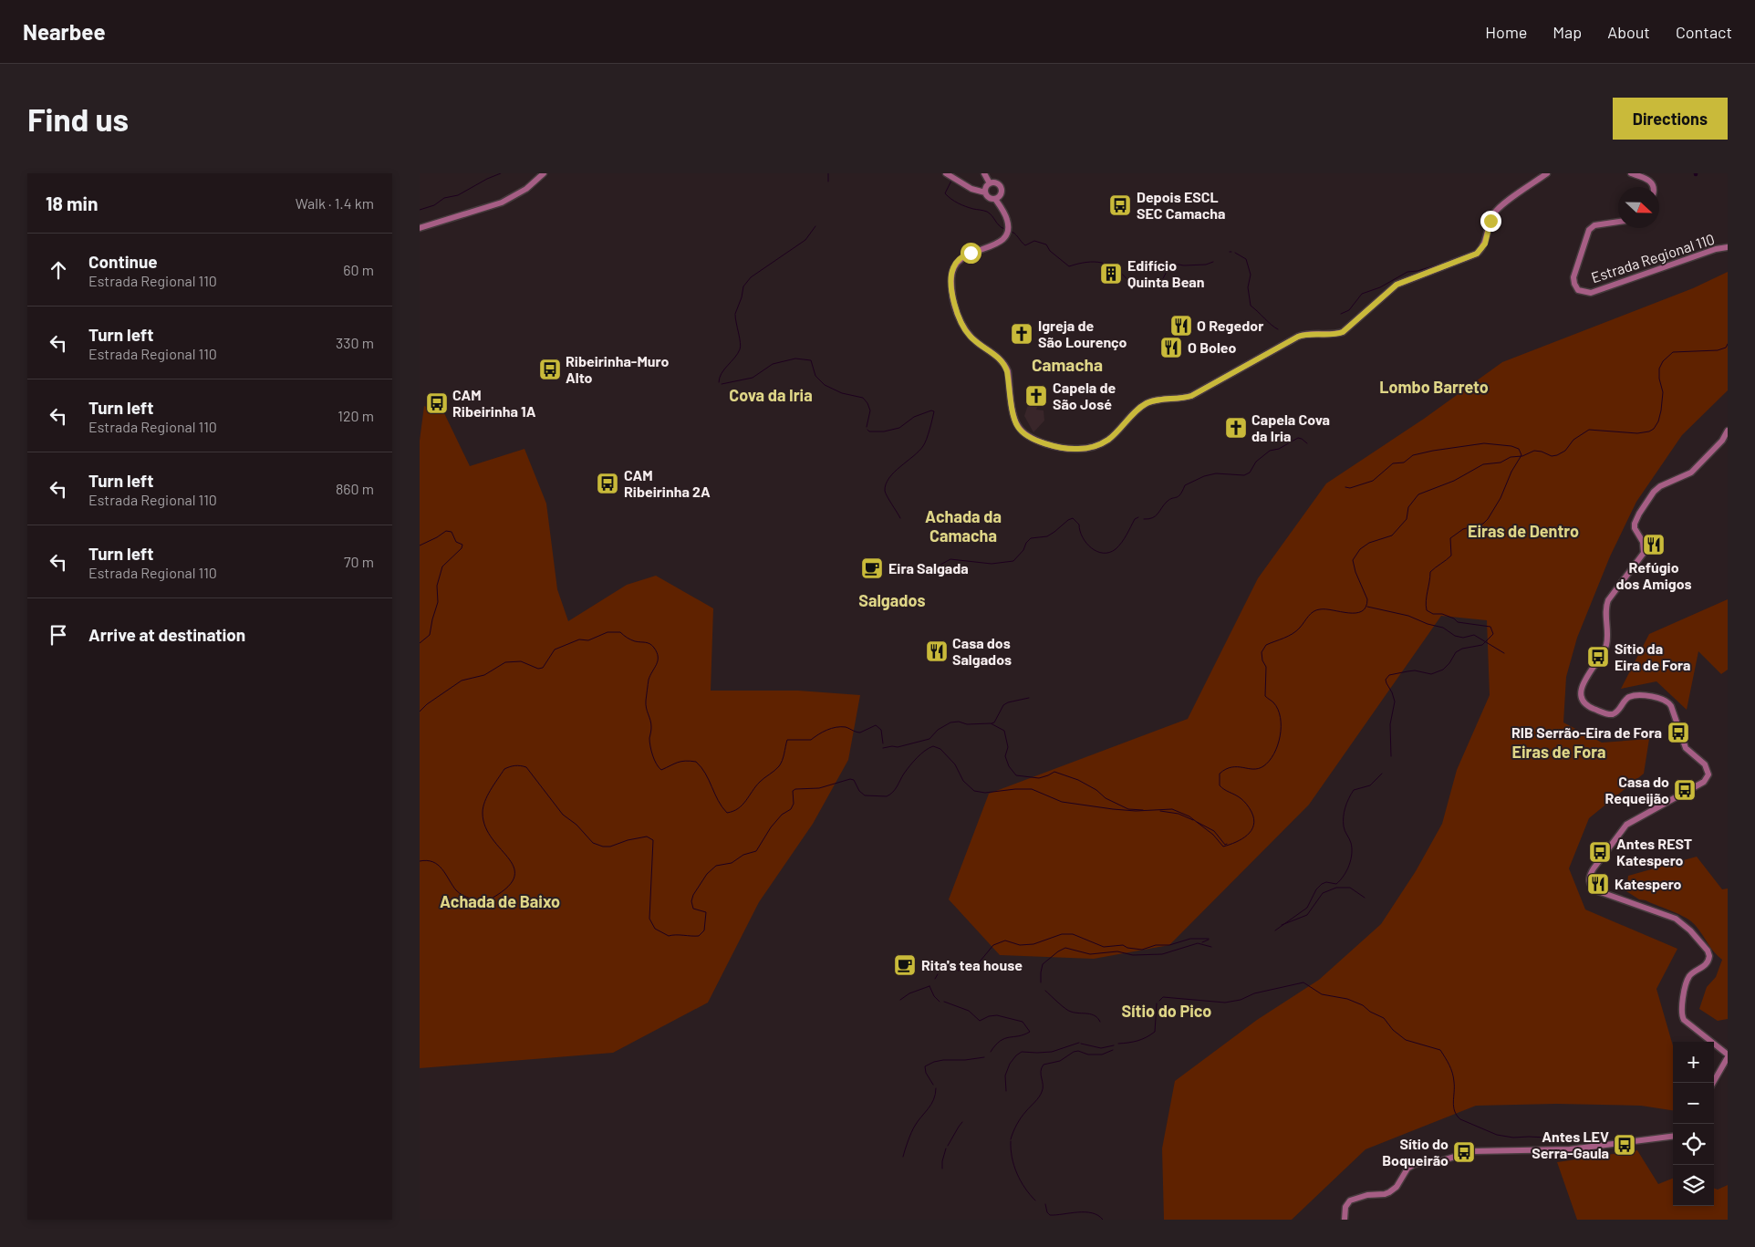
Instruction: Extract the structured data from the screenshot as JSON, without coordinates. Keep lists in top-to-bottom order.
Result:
{
  "streets": {
    "main road": ["Estrada Regional 110"]
  },
  "districts": [
    "Camacha",
    "Lombo Barreto",
    "Cova da Iria",
    "Achada da Camacha",
    "Eiras de Dentro",
    "Salgados",
    "Eiras de Fora",
    "Achada de Baixo",
    "Sítio do Pico"
  ],
  "places": {
    "bus stop": [
      "Depois ESCL SEC Camacha",
      "Ribeirinha-Muro Alto",
      "CAM Ribeirinha 1A",
      "CAM Ribeirinha 2A",
      "Sítio da Eira de Fora",
      "RIB Serrão-Eira de Fora",
      "Casa do Requeijão",
      "Antes REST Katespero",
      "Antes LEV Serra-Gaula",
      "Sítio do Boqueirão"
    ],
    "building": ["Edifício Quinta Bean"],
    "restaurant": [
      "O Regedor",
      "O Boleo",
      "Refúgio dos Amigos",
      "Casa dos Salgados",
      "Katespero"
    ],
    "church": ["Igreja de São Lourenço", "Capela de São José", "Capela Cova da Iria"],
    "cafe": ["Eira Salgada", "Rita's tea house"]
  },
  "north": "right",
  "page": {
    "header": "Nearbee",
    "nav": [
      "Home",
      "Map",
      "About",
      "Contact"
    ],
    "buttons": "Directions",
    "title": "Find us",
    "heading": ["18 min", "Walk · 1.4 km"],
    "list": [
      ["Continue", "Estrada Regional 110", "60 m"],
      ["Turn left", "Estrada Regional 110", "330 m"],
      ["Turn left", "Estrada Regional 110", "120 m"],
      ["Turn left", "Estrada Regional 110", "860 m"],
      ["Turn left", "Estrada Regional 110", "70 m"],
      "Arrive at destination"
    ],
    "map_buttons": ["+", "−"]
  }
}
